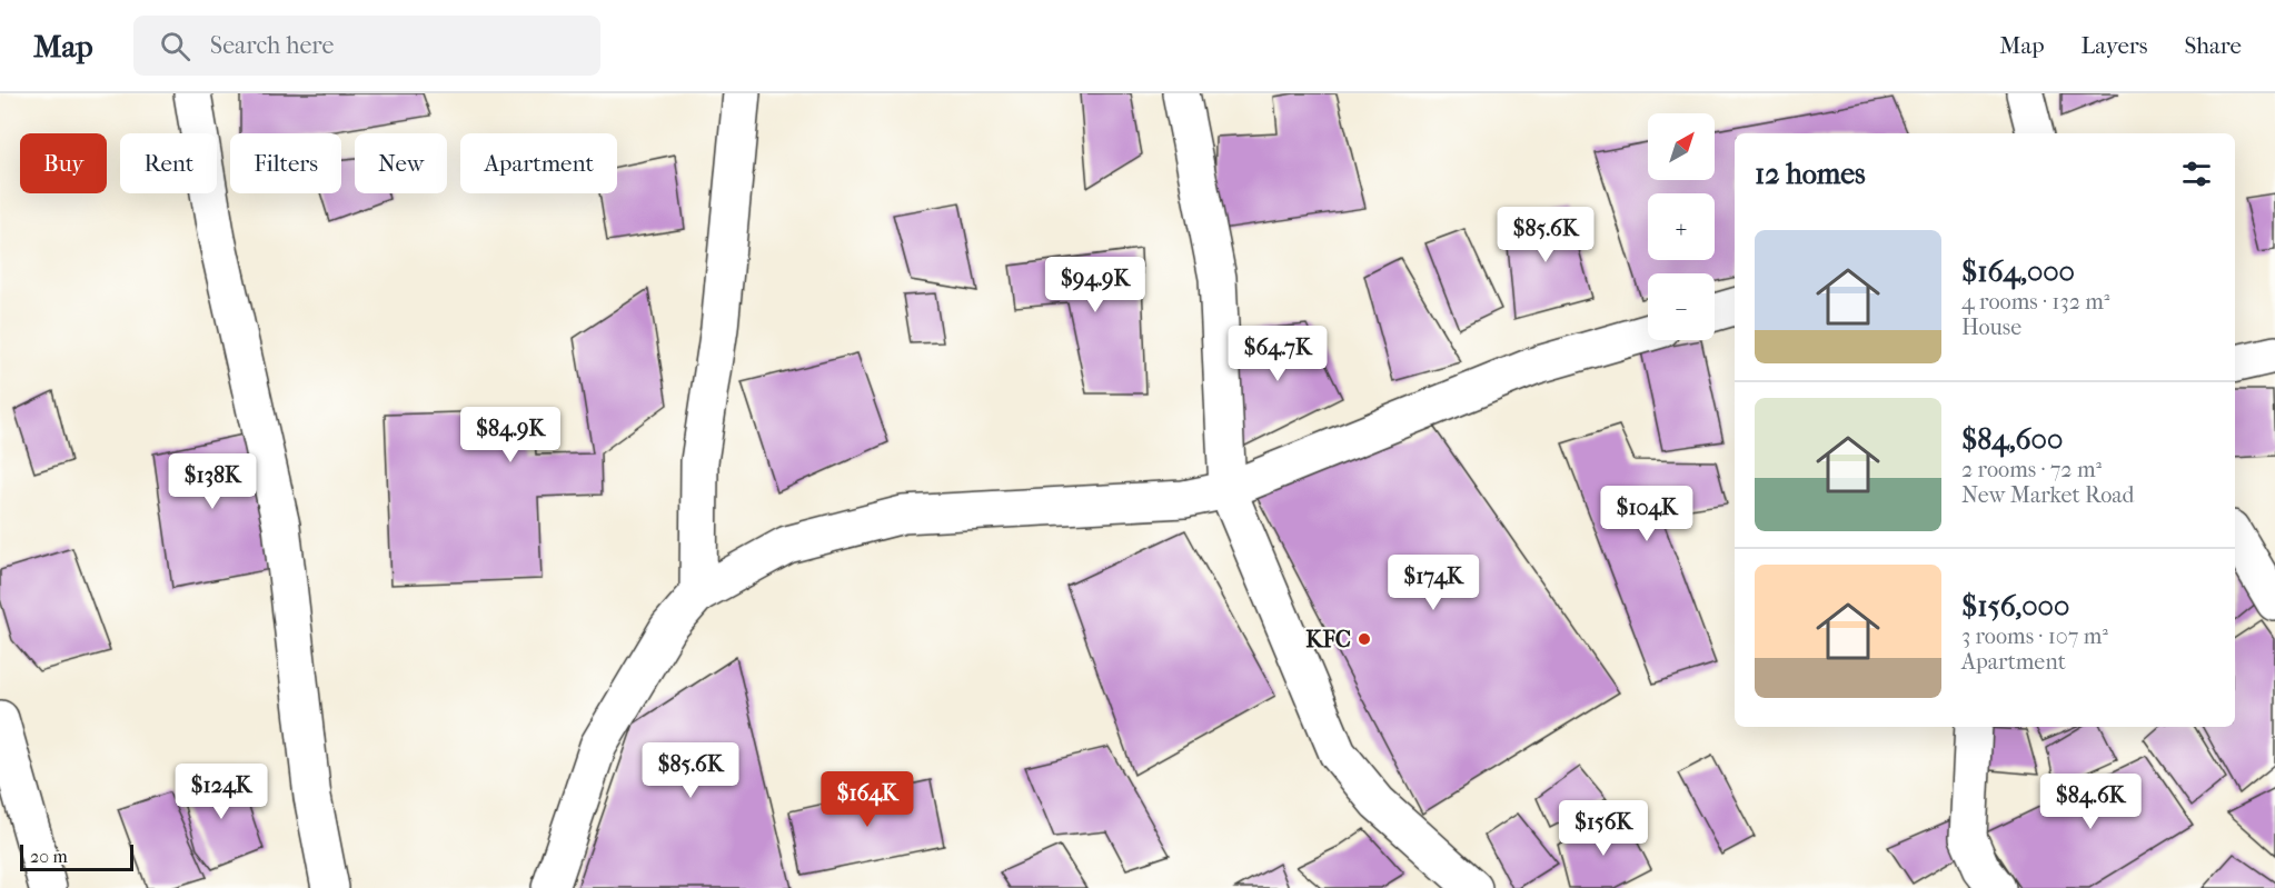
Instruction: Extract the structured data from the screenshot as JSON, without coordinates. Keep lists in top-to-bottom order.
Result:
{
  "places": ["KFC"],
  "scale_bar": "20 m",
  "north": "top right",
  "page": {
    "header": "Map",
    "search": "Search here",
    "nav": ["Map", "Layers", "Share"],
    "map_buttons": ["+", "−"],
    "chip": [
      "Buy",
      "Rent",
      "Filters",
      "New",
      "Apartment"
    ],
    "heading": "12 homes",
    "price": [
      "$85.6K",
      "$94.9K",
      "$64.7K",
      "$84.9K",
      "$138K",
      "$104K",
      "$174K",
      "$85.6K",
      "$124K",
      "$164K",
      "$84.6K",
      "$156K"
    ],
    "list": [
      {
        "name": "$164,000",
        "note": "4 rooms · 132 m² · House"
      },
      {
        "name": "$84,600",
        "note": "2 rooms · 72 m² · New Market Road"
      },
      {
        "name": "$156,000",
        "note": "3 rooms · 107 m² · Apartment"
      }
    ],
    "scale": "20 m"
  }
}
